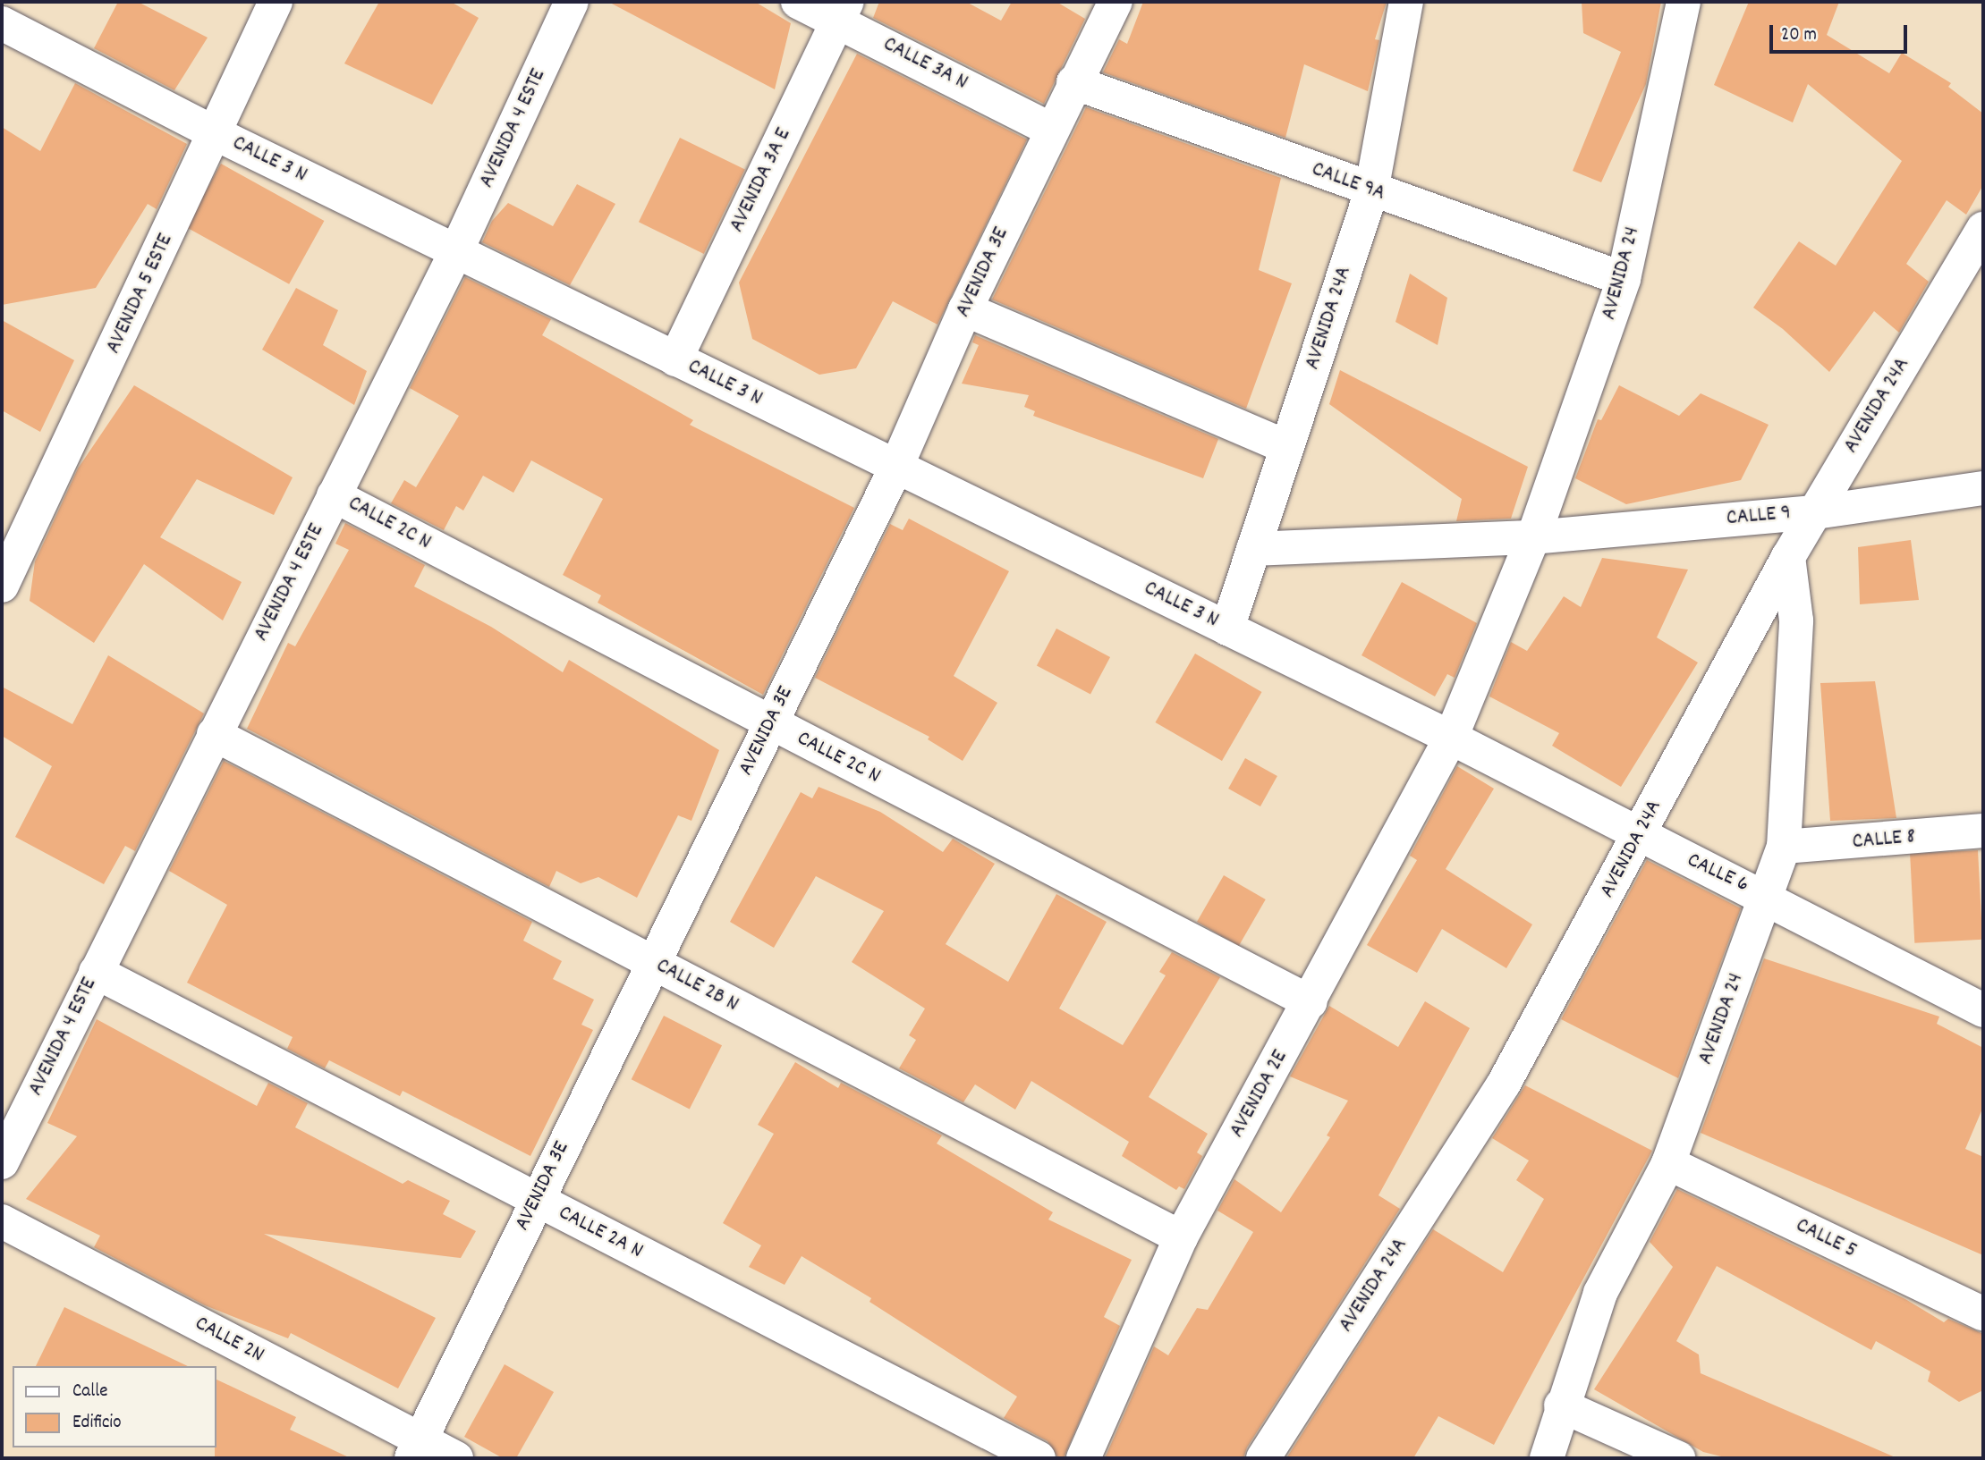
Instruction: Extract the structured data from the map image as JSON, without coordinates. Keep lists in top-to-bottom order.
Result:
{
  "streets": {
    "street": [
      "CALLE 3A N",
      "AVENIDA 4 ESTE",
      "CALLE 3 N",
      "AVENIDA 3A E",
      "CALLE 9A",
      "AVENIDA 3E",
      "AVENIDA 24",
      "AVENIDA 5 ESTE",
      "AVENIDA 24A",
      "CALLE 9",
      "CALLE 2C N",
      "CALLE 8",
      "CALLE 6",
      "CALLE 2B N",
      "AVENIDA 2E",
      "CALLE 2A N",
      "CALLE 5",
      "CALLE 2N"
    ]
  },
  "crossings": [
    ["CALLE 3A N", "AVENIDA 3A E"],
    ["CALLE 3A N", "AVENIDA 3E"],
    ["AVENIDA 4 ESTE", "CALLE 3 N"],
    ["AVENIDA 4 ESTE", "CALLE 2C N"],
    ["AVENIDA 4 ESTE", "CALLE 2B N"],
    ["AVENIDA 4 ESTE", "CALLE 2A N"],
    ["CALLE 3 N", "AVENIDA 3A E"],
    ["CALLE 3 N", "AVENIDA 3E"],
    ["CALLE 3 N", "AVENIDA 5 ESTE"],
    ["CALLE 3 N", "AVENIDA 24A"],
    ["CALLE 3 N", "CALLE 6"],
    ["CALLE 3 N", "AVENIDA 2E"],
    ["CALLE 9A", "AVENIDA 3E"],
    ["CALLE 9A", "AVENIDA 24"],
    ["CALLE 9A", "AVENIDA 24A"],
    ["AVENIDA 3E", "CALLE 2C N"],
    ["AVENIDA 3E", "CALLE 2B N"],
    ["AVENIDA 3E", "CALLE 2A N"],
    ["AVENIDA 3E", "CALLE 2N"],
    ["AVENIDA 24", "AVENIDA 24A"],
    ["AVENIDA 24", "CALLE 9"],
    ["AVENIDA 24", "CALLE 8"],
    ["AVENIDA 24", "CALLE 6"],
    ["AVENIDA 24", "CALLE 5"],
    ["AVENIDA 24A", "CALLE 9"],
    ["AVENIDA 24A", "CALLE 6"],
    ["CALLE 2C N", "AVENIDA 2E"],
    ["CALLE 6", "AVENIDA 2E"],
    ["CALLE 2B N", "AVENIDA 2E"]
  ],
  "legend": ["Calle", "Edificio"],
  "scale_bar": "20 m"
}
